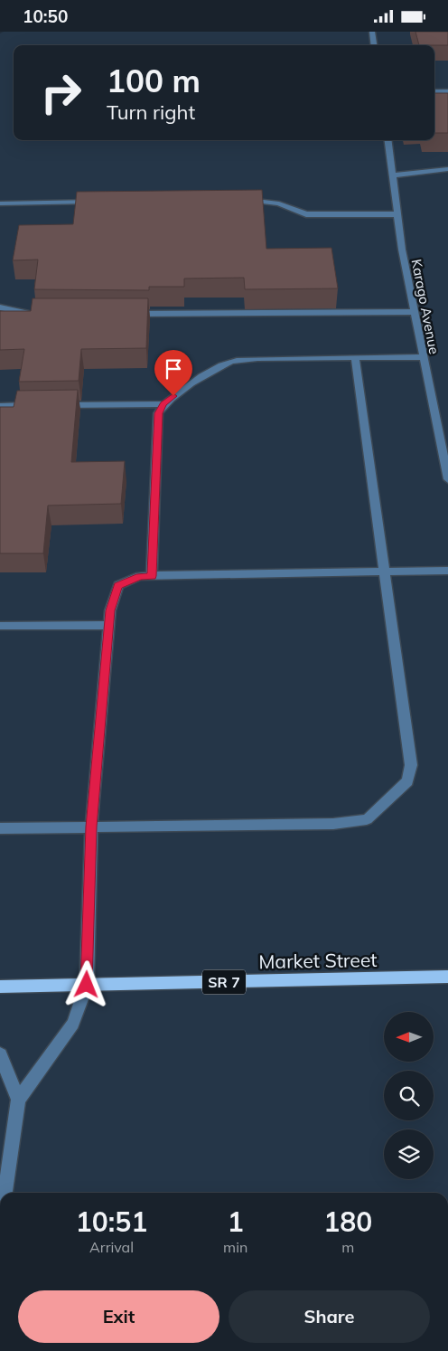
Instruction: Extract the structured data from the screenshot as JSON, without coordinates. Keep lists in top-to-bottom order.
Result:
{
  "streets": {
    "main road": ["Market Street", "SR 7"],
    "street": ["Karago Avenue"]
  },
  "north": "left",
  "page": {
    "status": "10:50",
    "turn": ["100 m", "Turn right"],
    "eta": [
      "10:51",
      "Arrival",
      "1",
      "min",
      "180",
      "m"
    ],
    "buttons": ["Exit", "Share"]
  }
}
